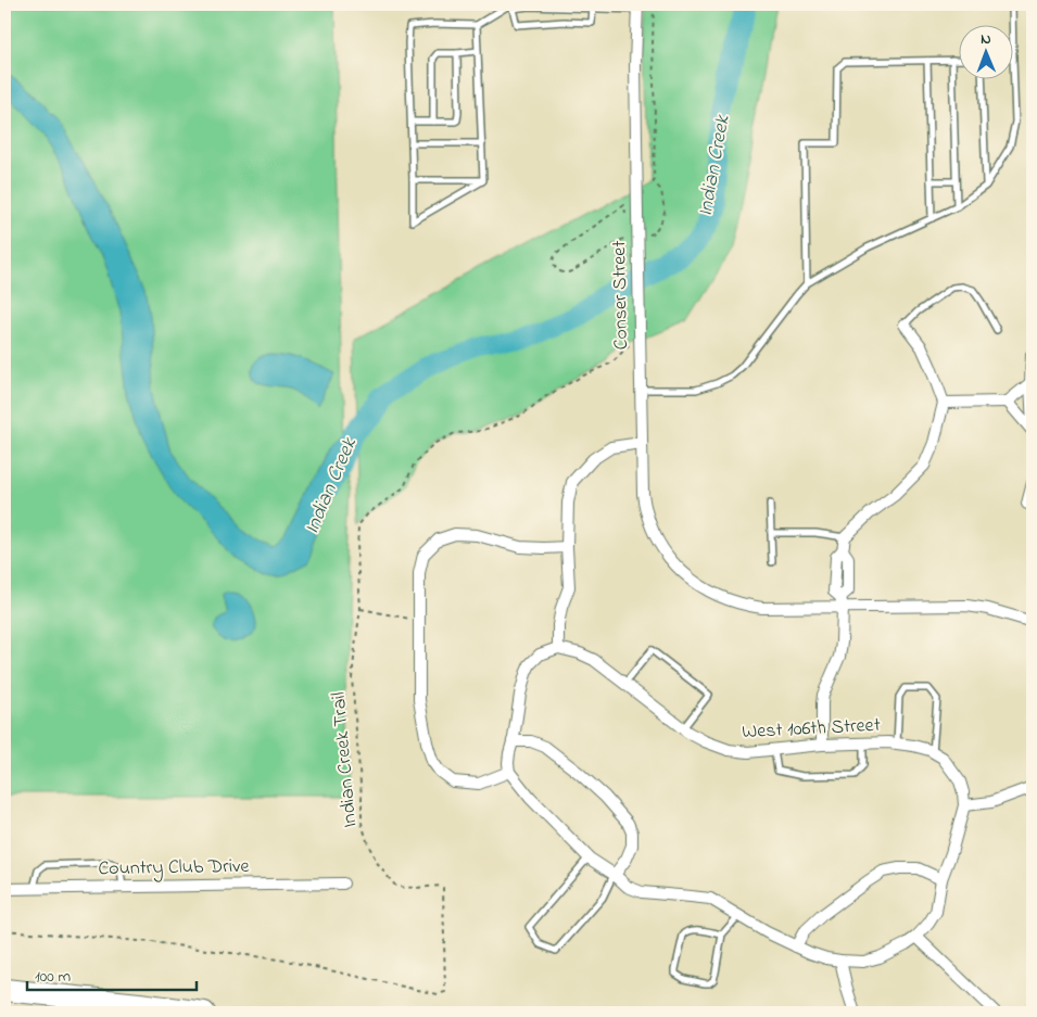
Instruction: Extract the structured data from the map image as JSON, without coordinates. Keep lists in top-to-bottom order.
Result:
{
  "streets": {
    "street": ["Conser Street", "West 106th Street", "Country Club Drive"],
    "path": ["Indian Creek Trail"]
  },
  "water": ["Indian Creek"],
  "scale_bar": "100 m",
  "north": "top"
}
